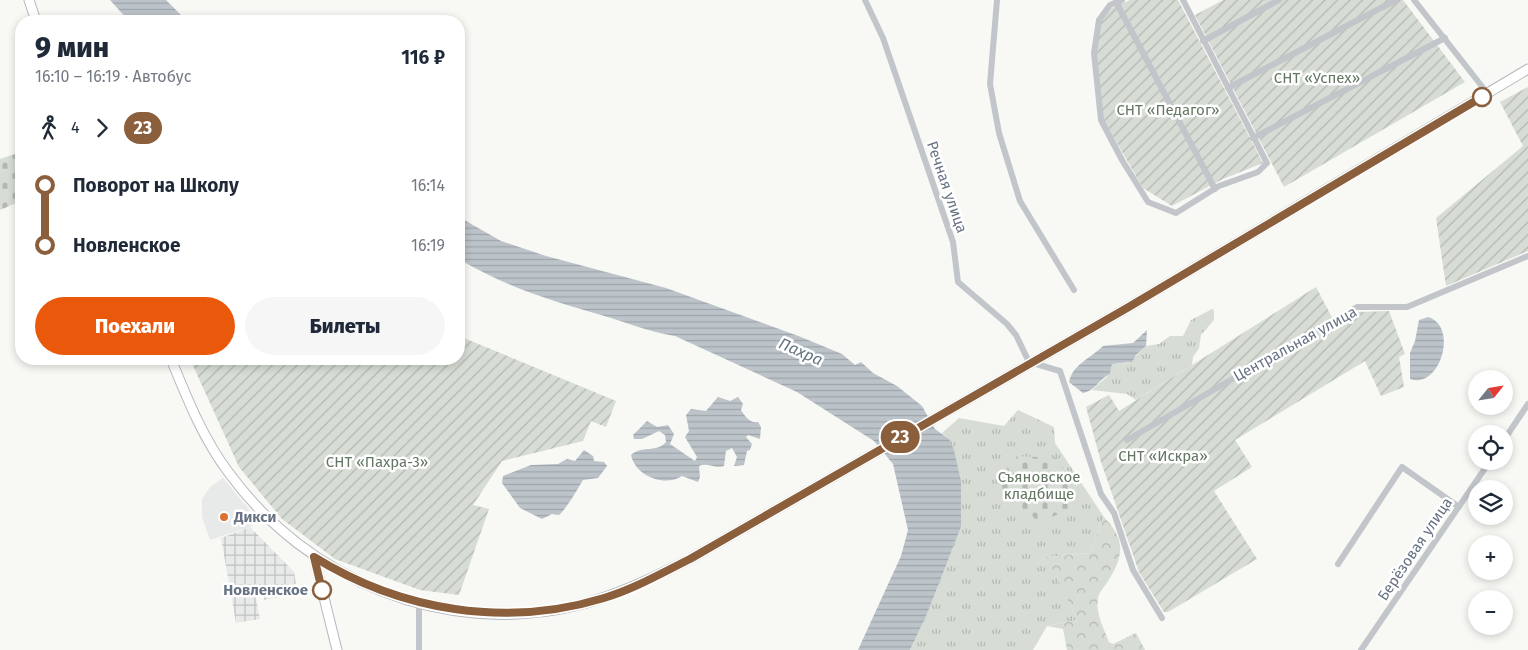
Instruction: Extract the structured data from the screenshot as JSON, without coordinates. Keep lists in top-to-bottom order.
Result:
{
  "streets": {
    "street": ["Речная улица", "Центральная улица", "Берёзовая улица"]
  },
  "water": ["Пахра"],
  "parks": [
    "СНТ «Успех»",
    "СНТ «Педагог»",
    "СНТ «Искра»",
    "СНТ «Пахра-3»",
    "Съяновское кладбище"
  ],
  "places": ["Дикси", "Новленское"],
  "lines": ["bus line 23"],
  "north": "top right",
  "page": {
    "on_map": "23",
    "heading": ["9 мин", "16:10 – 16:19 · Автобус", "116 ₽"],
    "legs": ["4", "23"],
    "list": [
      {
        "name": "Поворот на Школу",
        "value": "16:14"
      },
      {
        "name": "Новленское",
        "value": "16:19"
      }
    ],
    "buttons": ["Поехали", "Билеты"],
    "map_buttons": ["+", "−"]
  }
}
